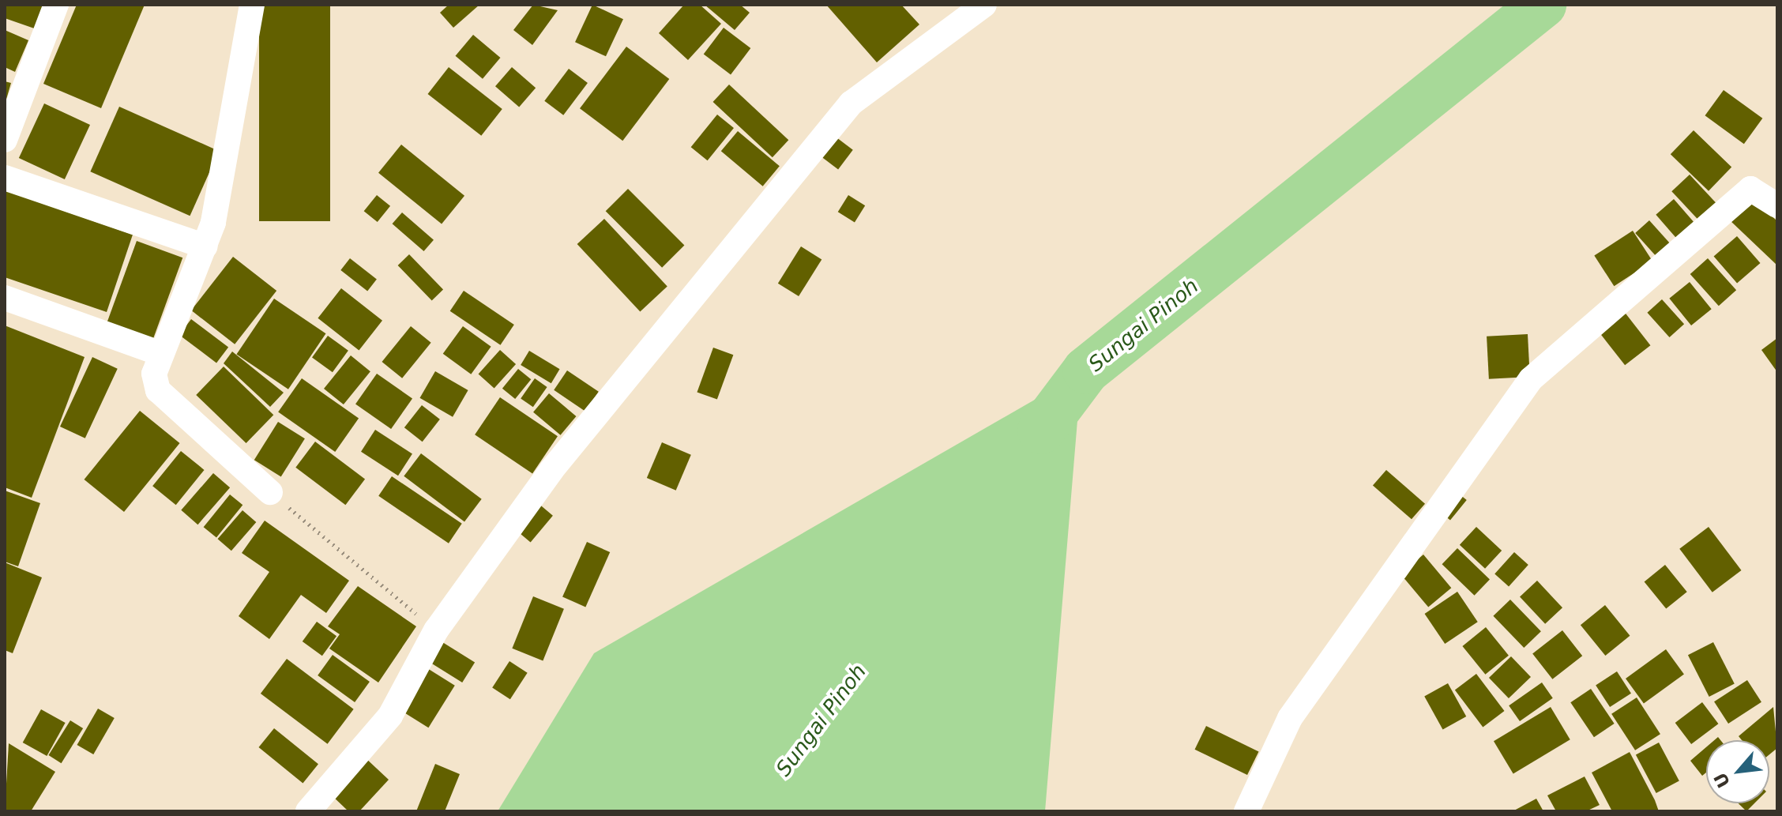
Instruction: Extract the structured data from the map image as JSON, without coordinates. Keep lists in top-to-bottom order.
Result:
{
  "water": ["Sungai Pinoh"],
  "north": "bottom left"
}
